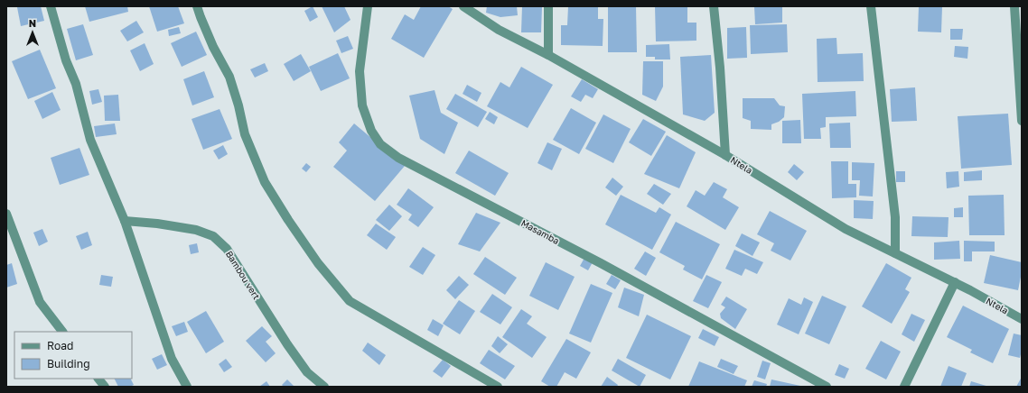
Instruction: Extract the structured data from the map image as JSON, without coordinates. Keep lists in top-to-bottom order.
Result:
{
  "streets": {
    "street": ["Ntela", "Masamba", "Bambou vert"]
  },
  "legend": ["Road", "Building"],
  "north": "top"
}
